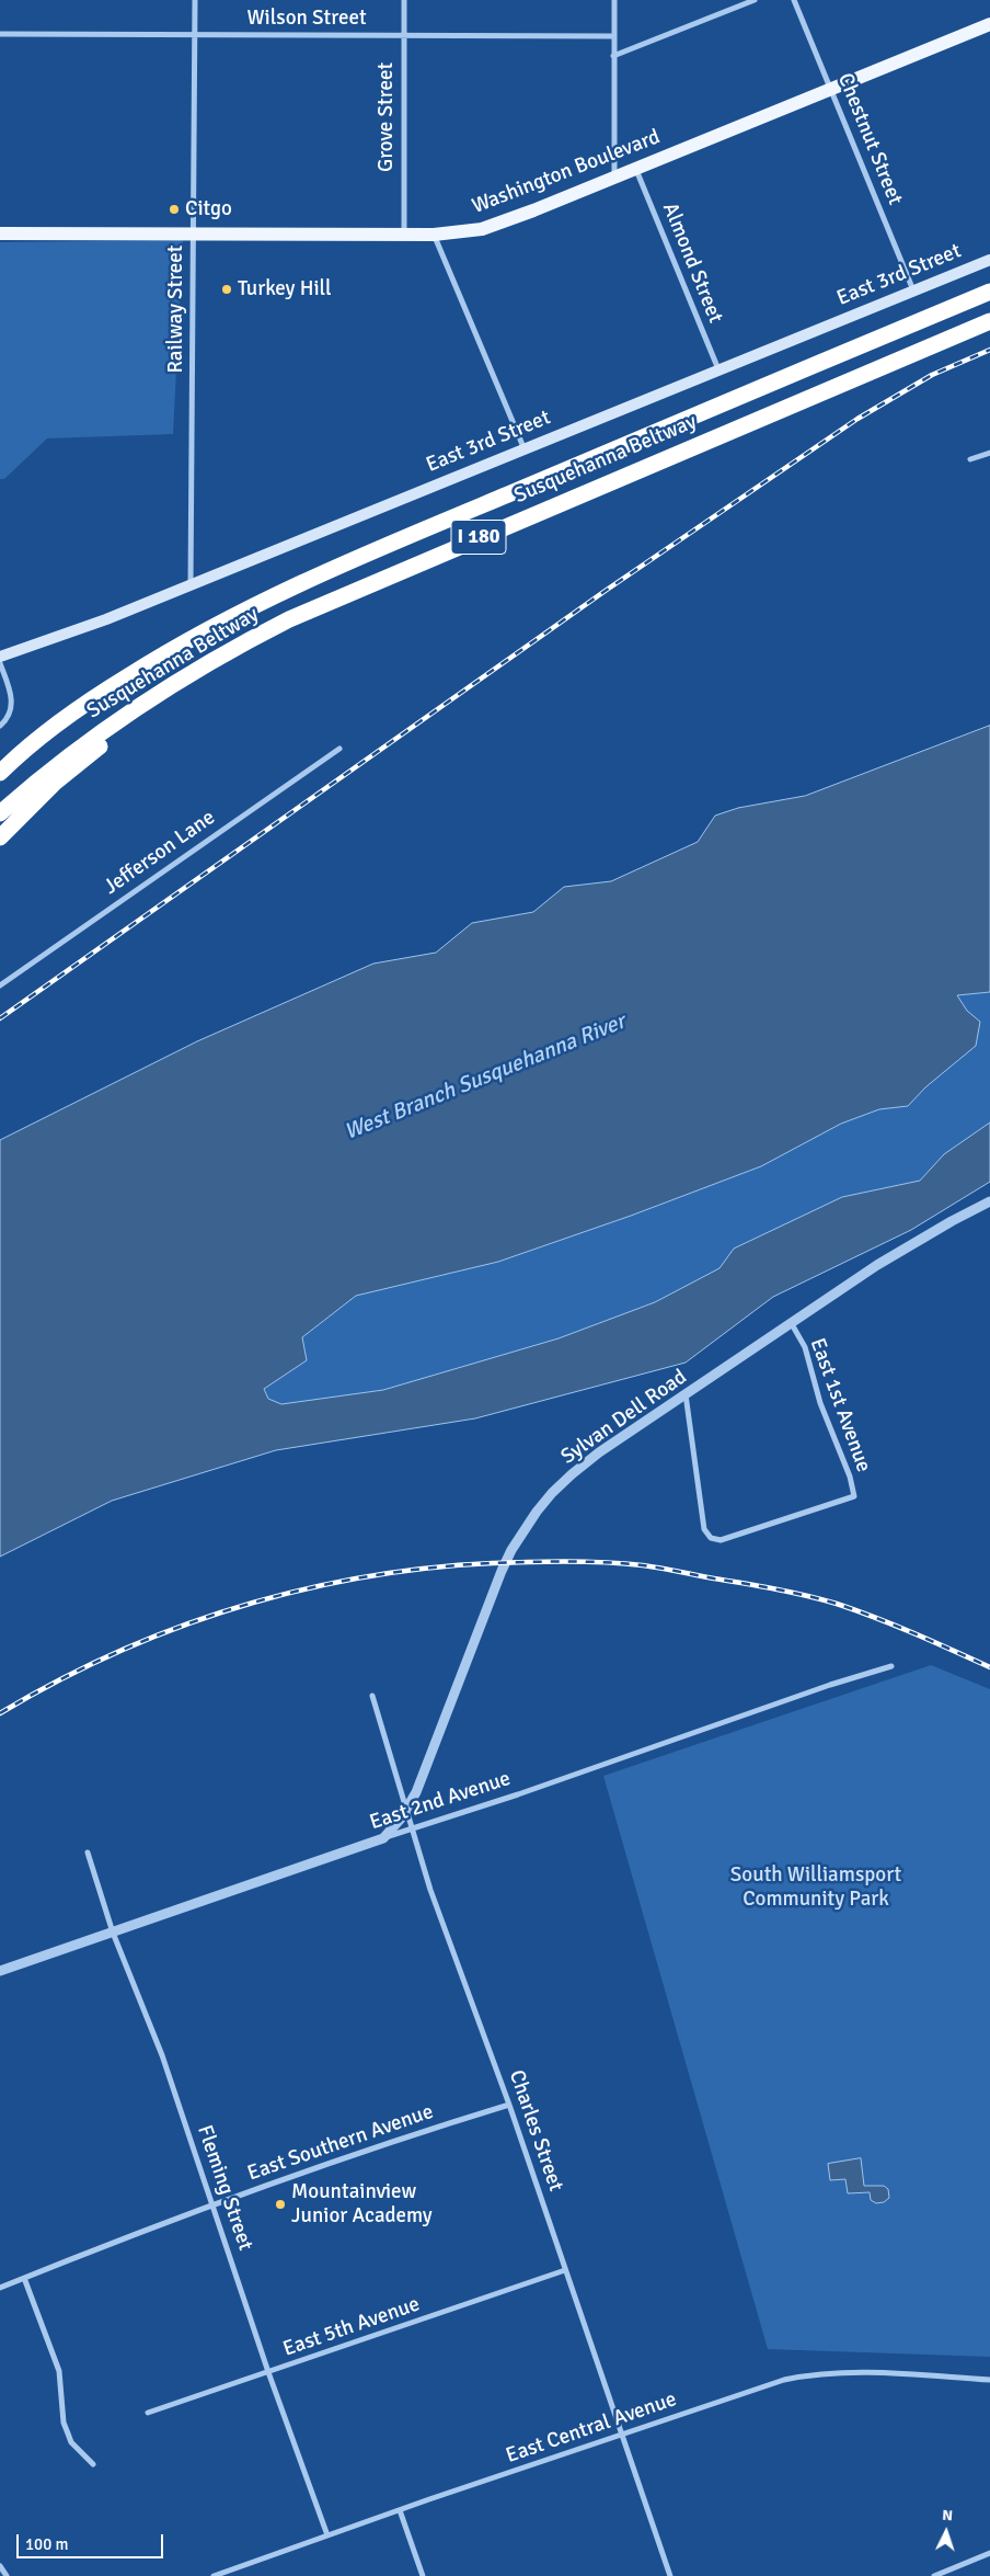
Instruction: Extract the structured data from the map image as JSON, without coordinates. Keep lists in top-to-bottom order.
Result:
{
  "streets": {
    "highway": ["Susquehanna Beltway", "I 180"],
    "main road": ["Washington Boulevard", "East 3rd Street"],
    "street": [
      "Wilson Street",
      "Grove Street",
      "Chestnut Street",
      "Almond Street",
      "Railway Street",
      "Jefferson Lane",
      "East 1st Avenue",
      "Sylvan Dell Road",
      "East 2nd Avenue",
      "Charles Street",
      "East Southern Avenue",
      "Fleming Street",
      "East 5th Avenue",
      "East Central Avenue"
    ]
  },
  "crossings": [
    ["Wilson Street", "Grove Street"],
    ["Wilson Street", "Railway Street"],
    ["Grove Street", "Washington Boulevard"],
    ["Chestnut Street", "Washington Boulevard"],
    ["Chestnut Street", "East 3rd Street"],
    ["Washington Boulevard", "Almond Street"],
    ["Washington Boulevard", "Railway Street"],
    ["Almond Street", "East 3rd Street"],
    ["East 3rd Street", "Railway Street"],
    ["East 1st Avenue", "Sylvan Dell Road"],
    ["Sylvan Dell Road", "East 2nd Avenue"],
    ["Sylvan Dell Road", "Charles Street"],
    ["East 2nd Avenue", "Charles Street"],
    ["East 2nd Avenue", "Fleming Street"],
    ["Charles Street", "East Southern Avenue"],
    ["Charles Street", "East 5th Avenue"],
    ["Charles Street", "East Central Avenue"],
    ["East Southern Avenue", "Fleming Street"],
    ["Fleming Street", "East 5th Avenue"],
    ["Fleming Street", "East Central Avenue"]
  ],
  "water": ["West Branch Susquehanna River"],
  "parks": ["South Williamsport Community Park"],
  "places": ["Citgo", "Turkey Hill", "Mountainview Junior Academy"],
  "scale_bar": "100 m",
  "north": "top"
}
